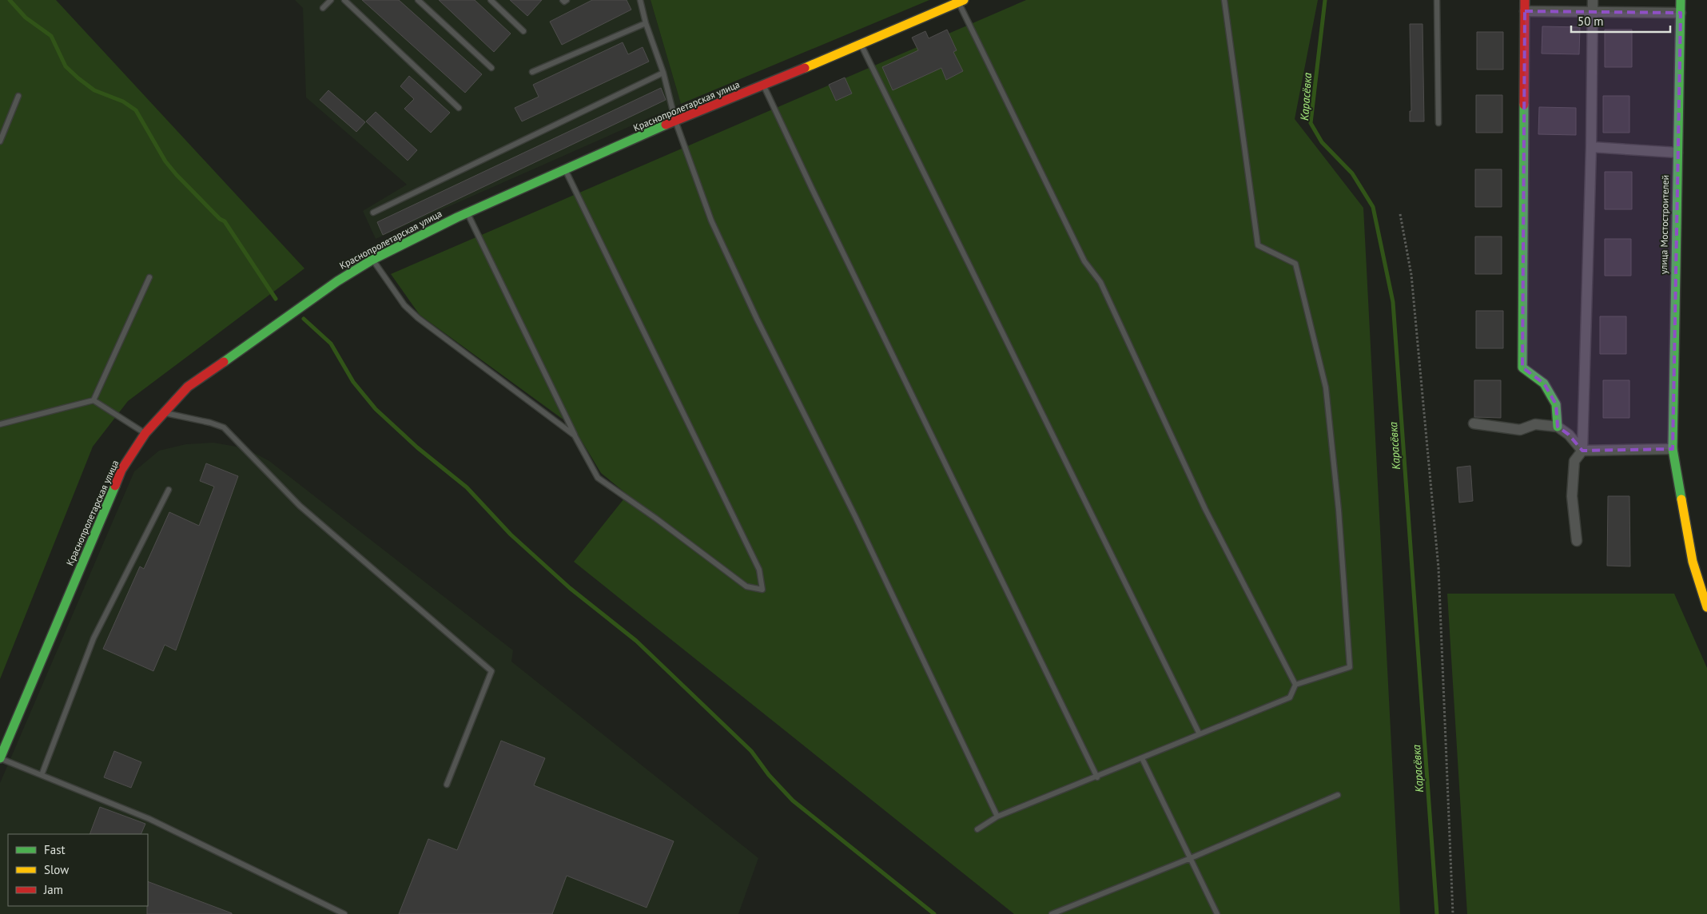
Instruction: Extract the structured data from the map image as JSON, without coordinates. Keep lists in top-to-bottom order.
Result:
{
  "streets": {
    "street": ["Краснопролетарская улица", "улица Мостостроителей"]
  },
  "water": ["Карасёвка"],
  "legend": ["Fast", "Slow", "Jam"],
  "scale_bar": "50 m"
}
